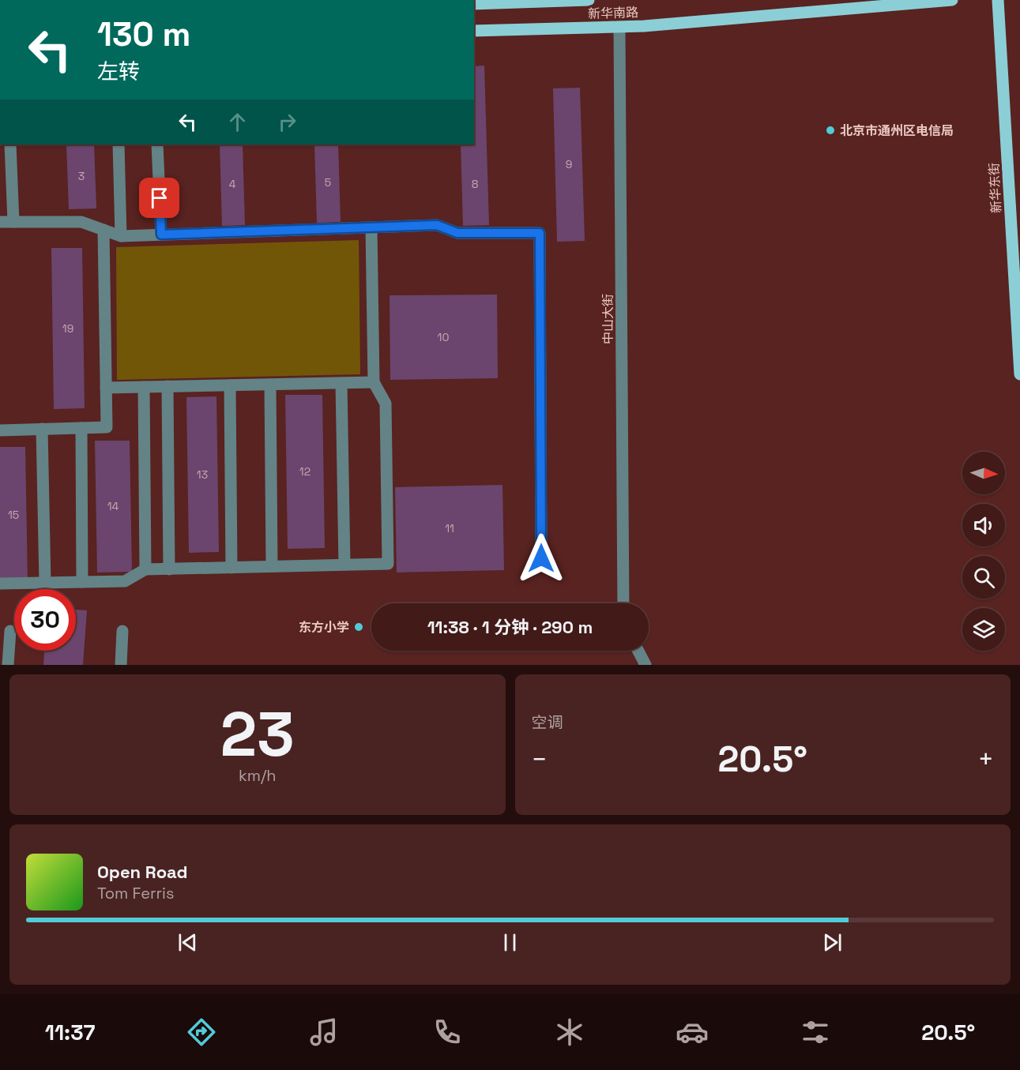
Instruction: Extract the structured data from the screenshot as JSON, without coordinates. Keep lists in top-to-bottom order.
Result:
{
  "streets": {
    "main road": ["新华南路", "新华东街"],
    "street": ["中山大街"]
  },
  "crossings": [
    ["新华南路", "中山大街"]
  ],
  "places": ["北京市通州区电信局", "东方小学"],
  "house_numbers": [
    "9",
    "3",
    "5",
    "4",
    "8",
    "19",
    "10",
    "12",
    "13",
    "14",
    "15",
    "11"
  ],
  "north": "right",
  "page": {
    "turn": ["130 m", "左转"],
    "limit": "30",
    "trip": "11:38 · 1 分钟 · 290 m",
    "tile": [
      ["23", "km/h"],
      "空调"
    ],
    "heat": ["−", "20.5°", "+"],
    "song": ["Open Road", "Tom Ferris"],
    "tabs": ["11:37", "20.5°"]
  }
}
